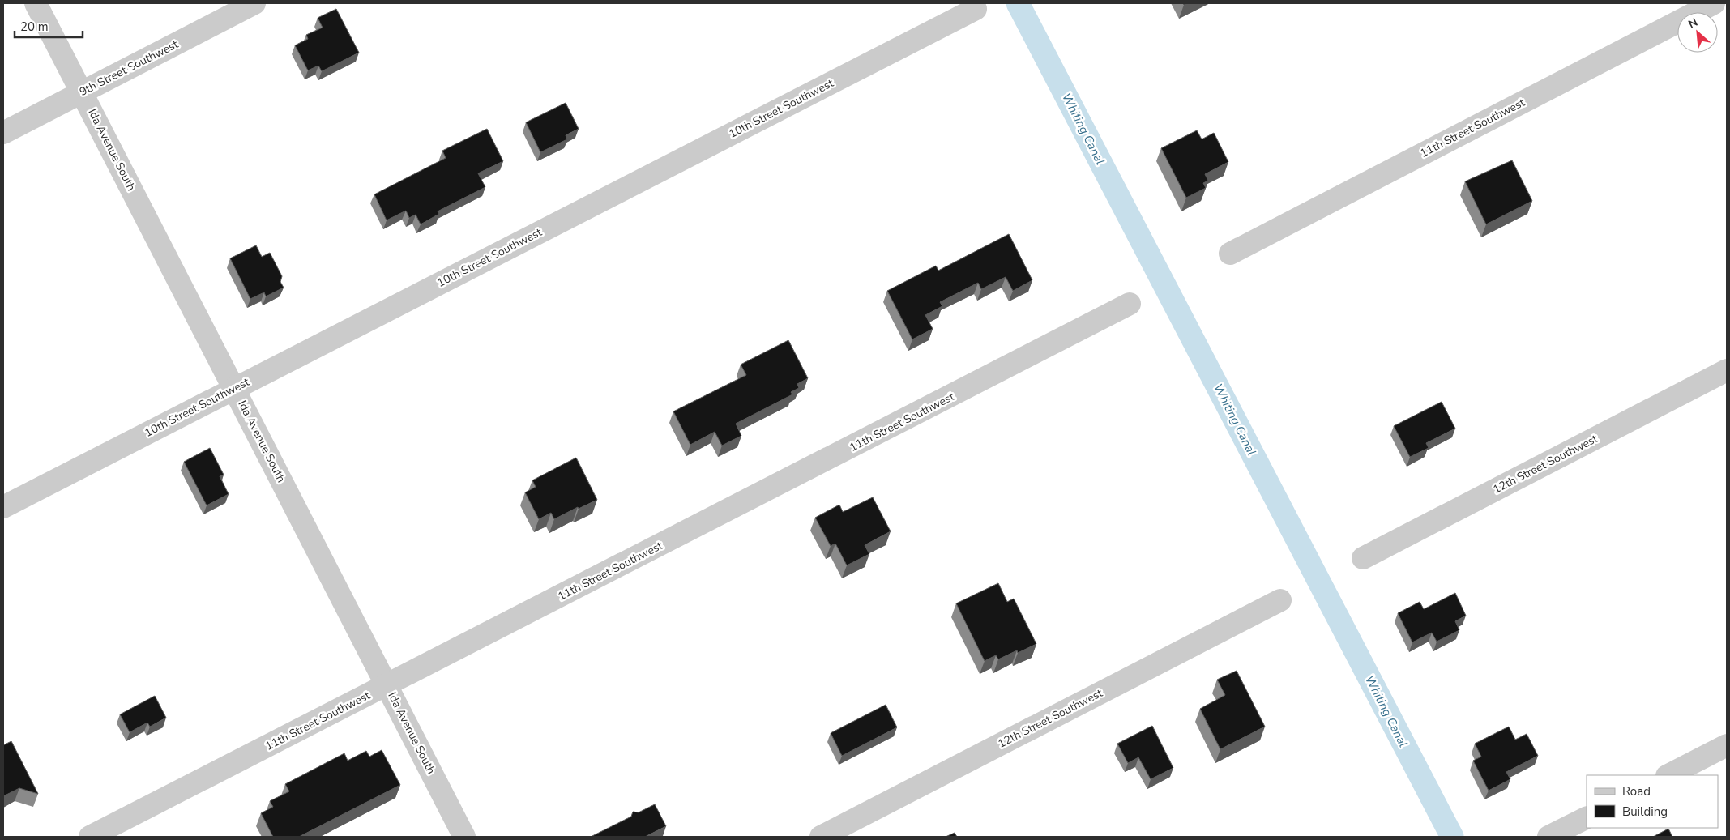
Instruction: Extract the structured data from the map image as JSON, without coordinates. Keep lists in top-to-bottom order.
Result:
{
  "streets": {
    "street": [
      "9th Street Southwest",
      "10th Street Southwest",
      "11th Street Southwest",
      "Ida Avenue South",
      "12th Street Southwest"
    ]
  },
  "crossings": [
    ["9th Street Southwest", "Ida Avenue South"],
    ["10th Street Southwest", "Ida Avenue South"],
    ["11th Street Southwest", "Ida Avenue South"]
  ],
  "water": ["Whiting Canal"],
  "legend": ["Road", "Building"],
  "scale_bar": "20 m",
  "north": "top left"
}
